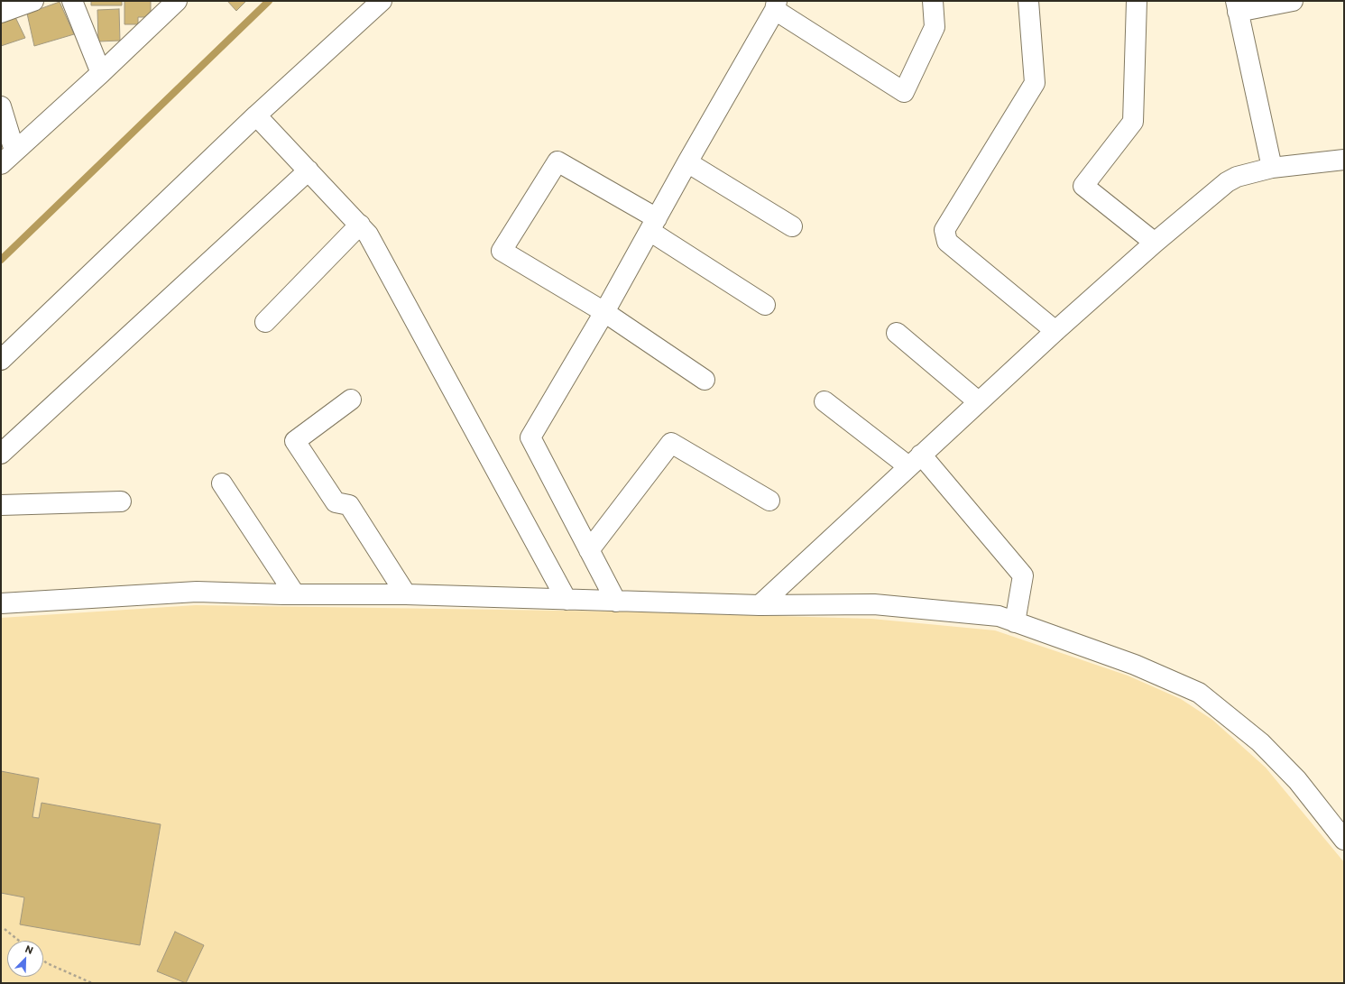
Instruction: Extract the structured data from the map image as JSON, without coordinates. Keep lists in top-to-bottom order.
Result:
{
  "north": "top right"
}
